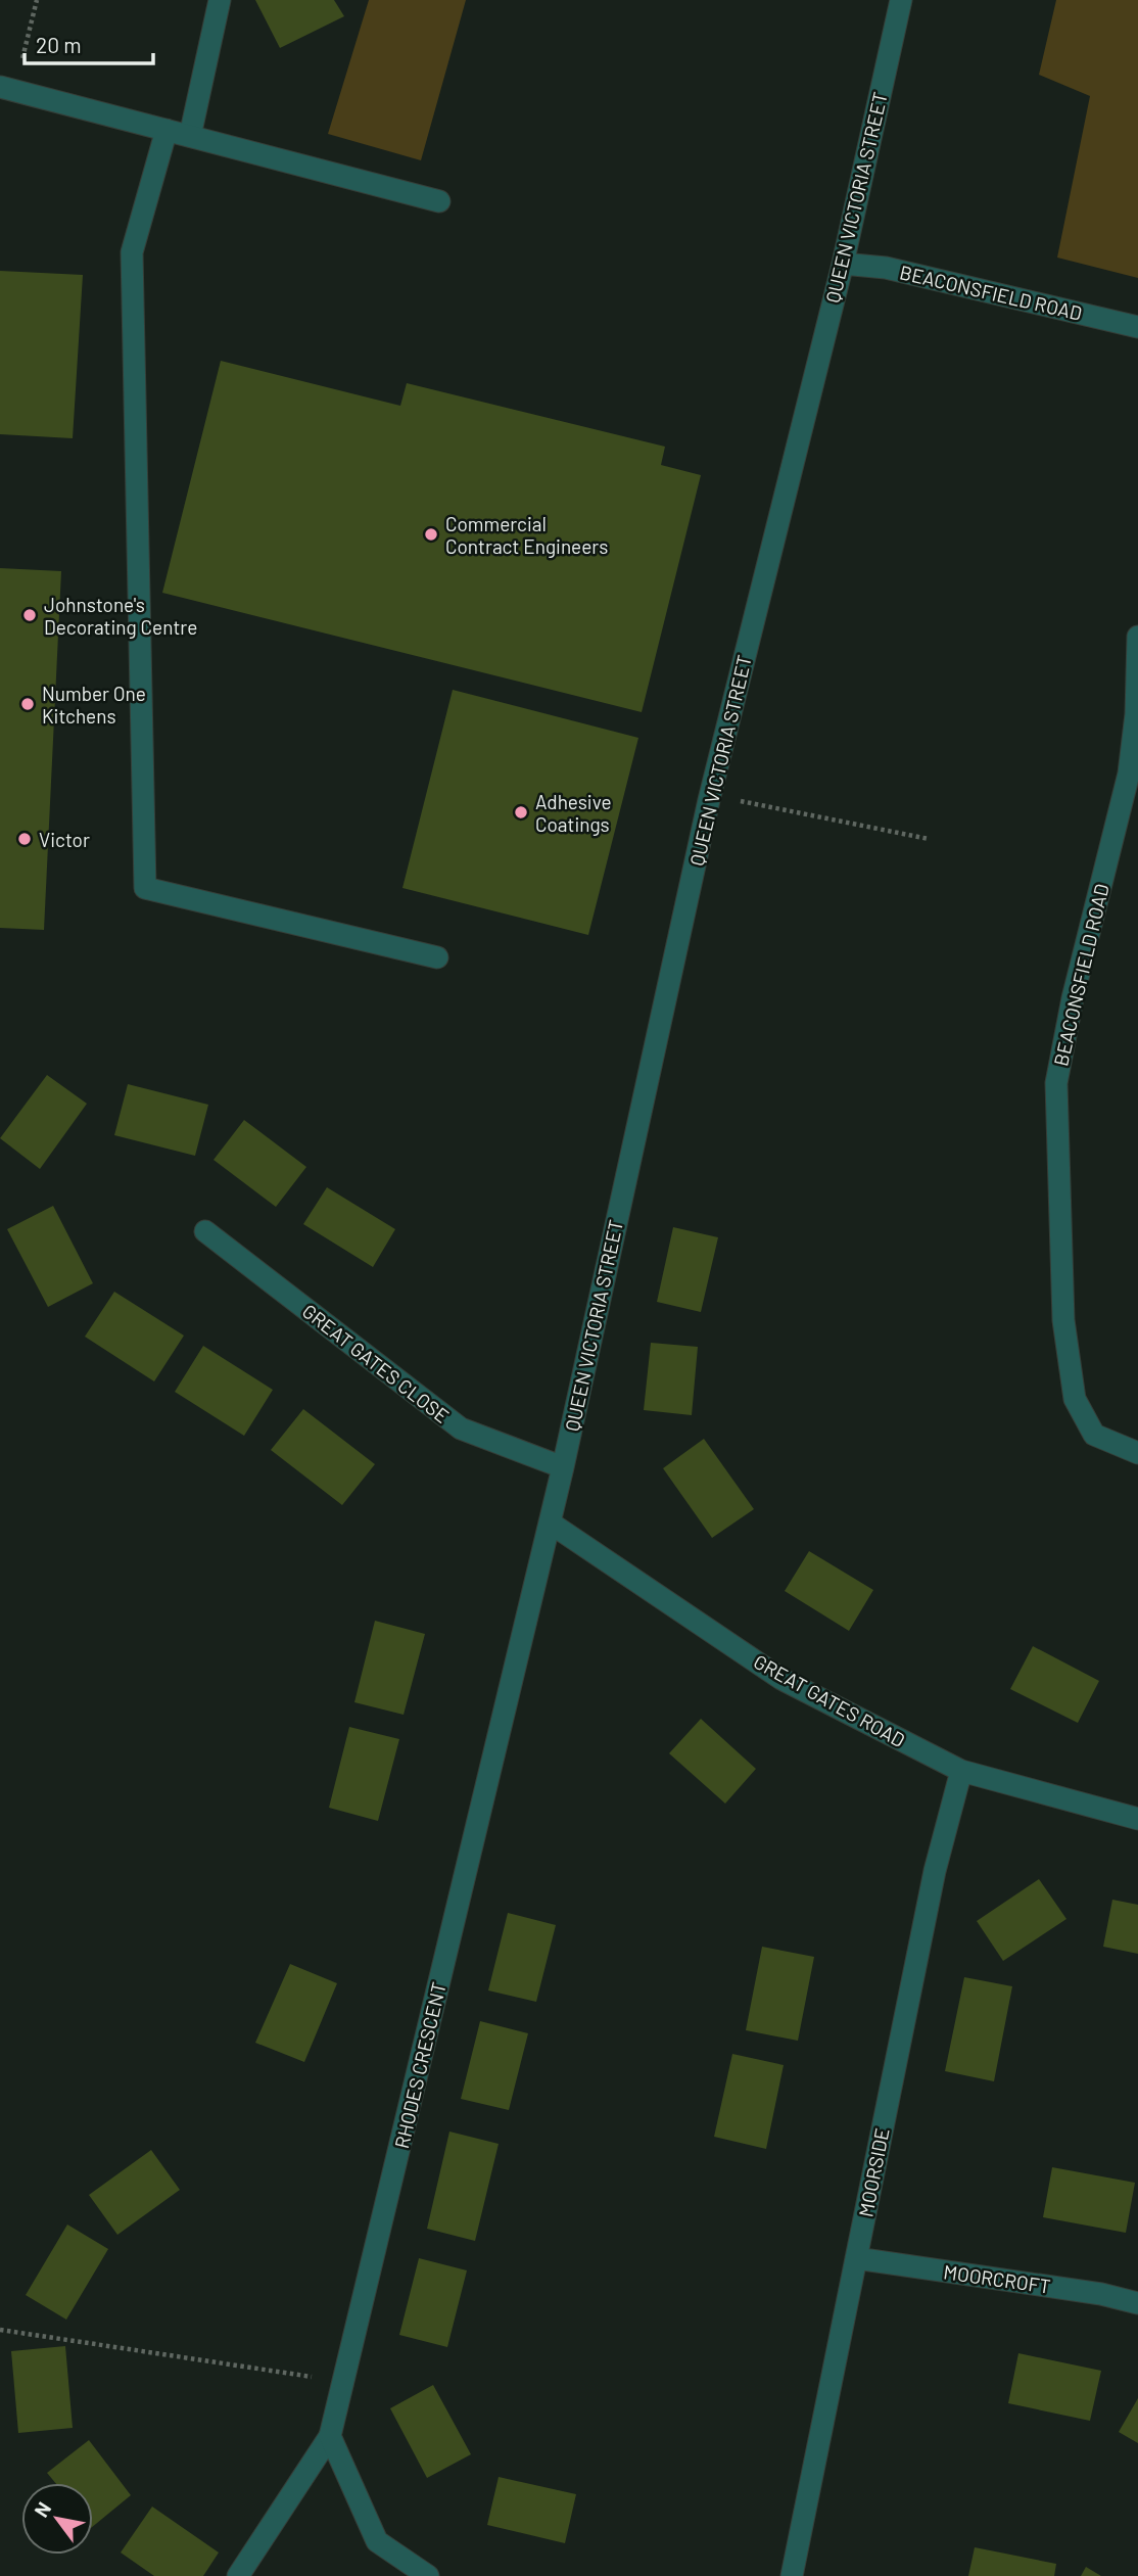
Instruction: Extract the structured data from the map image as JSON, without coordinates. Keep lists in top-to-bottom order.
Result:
{
  "streets": {
    "street": [
      "QUEEN VICTORIA STREET",
      "BEACONSFIELD ROAD",
      "GREAT GATES CLOSE",
      "GREAT GATES ROAD",
      "RHODES CRESCENT",
      "MOORSIDE",
      "MOORCROFT"
    ]
  },
  "crossings": [
    ["QUEEN VICTORIA STREET", "BEACONSFIELD ROAD"],
    ["QUEEN VICTORIA STREET", "GREAT GATES CLOSE"],
    ["QUEEN VICTORIA STREET", "GREAT GATES ROAD"],
    ["QUEEN VICTORIA STREET", "RHODES CRESCENT"],
    ["GREAT GATES ROAD", "RHODES CRESCENT"],
    ["GREAT GATES ROAD", "MOORSIDE"],
    ["MOORSIDE", "MOORCROFT"]
  ],
  "places": [
    "Commercial Contract Engineers",
    "Johnstone's Decorating Centre",
    "Number One Kitchens",
    "Adhesive Coatings",
    "Victor"
  ],
  "scale_bar": "20 m",
  "north": "top left"
}
